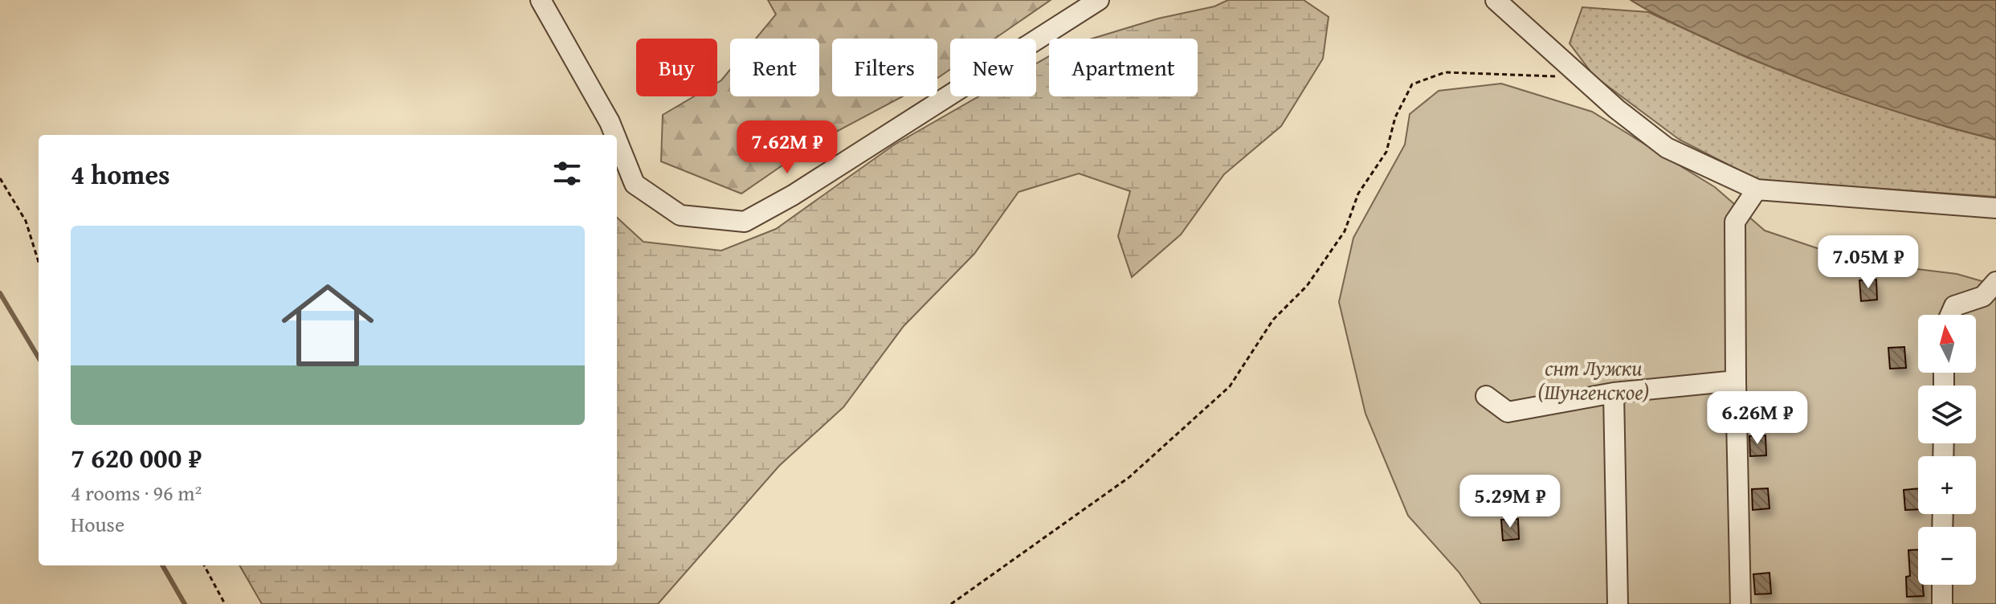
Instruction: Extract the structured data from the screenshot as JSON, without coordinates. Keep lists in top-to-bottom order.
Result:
{
  "parks": ["снт Лужки (Шунгенское)"],
  "north": "top",
  "page": {
    "chip": [
      "Buy",
      "Rent",
      "Filters",
      "New",
      "Apartment"
    ],
    "price": [
      "7.62M ₽",
      "7.05M ₽",
      "6.26M ₽",
      "5.29M ₽"
    ],
    "heading": "4 homes",
    "list": [
      {
        "name": "7 620 000 ₽",
        "note": "4 rooms · 96 m² · House"
      }
    ],
    "map_buttons": ["+", "−"]
  }
}
